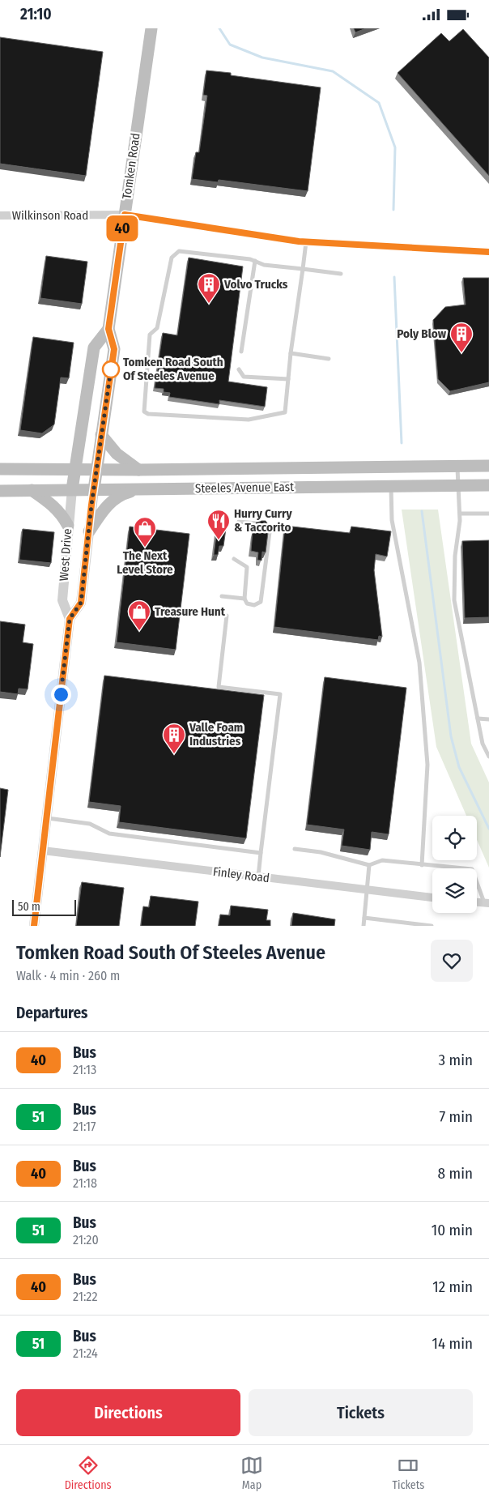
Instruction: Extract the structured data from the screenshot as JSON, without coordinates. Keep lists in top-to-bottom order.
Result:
{
  "streets": {
    "main road": ["Tomken Road", "Steeles Avenue East"],
    "street": ["Wilkinson Road", "West Drive", "Finley Road"]
  },
  "crossings": [
    ["Tomken Road", "Wilkinson Road"],
    ["Tomken Road", "Steeles Avenue East"],
    ["Tomken Road", "West Drive"],
    ["Steeles Avenue East", "West Drive"],
    ["West Drive", "Finley Road"]
  ],
  "places": {
    "building": ["Volvo Trucks", "Poly Blow", "Valle Foam Industries"],
    "other": ["Tomken Road South Of Steeles Avenue"],
    "restaurant": ["Hurry Curry & Taccorito"],
    "shop": ["The Next Level Store", "Treasure Hunt"]
  },
  "lines": ["bus line 40"],
  "scale_bar": "50 m",
  "page": {
    "status": "21:10",
    "on_map": "40",
    "scale": "50 m",
    "heading": [
      ["Tomken Road South Of Steeles Avenue", "Walk · 4 min · 260 m"],
      "Departures"
    ],
    "list": [
      {
        "mark": "40",
        "name": "Bus",
        "note": "21:13",
        "value": "3 min"
      },
      {
        "mark": "51",
        "name": "Bus",
        "note": "21:17",
        "value": "7 min"
      },
      {
        "mark": "40",
        "name": "Bus",
        "note": "21:18",
        "value": "8 min"
      },
      {
        "mark": "51",
        "name": "Bus",
        "note": "21:20",
        "value": "10 min"
      },
      {
        "mark": "40",
        "name": "Bus",
        "note": "21:22",
        "value": "12 min"
      },
      {
        "mark": "51",
        "name": "Bus",
        "note": "21:24",
        "value": "14 min"
      }
    ],
    "buttons": ["Directions", "Tickets"],
    "tabs": ["Directions", "Map", "Tickets"]
  }
}
